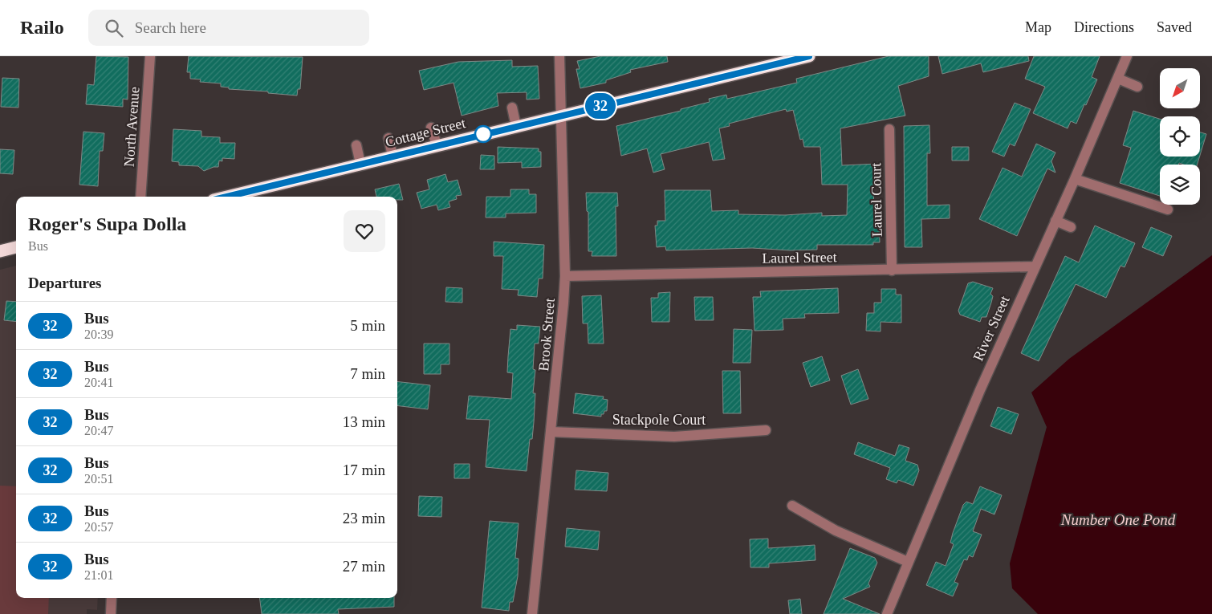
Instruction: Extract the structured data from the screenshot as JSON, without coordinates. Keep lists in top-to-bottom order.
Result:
{
  "streets": {
    "highway": ["Cottage Street"],
    "street": [
      "North Avenue",
      "Laurel Court",
      "Laurel Street",
      "River Street",
      "Brook Street",
      "Stackpole Court"
    ]
  },
  "crossings": [
    ["Cottage Street", "Brook Street"],
    ["Laurel Court", "Laurel Street"],
    ["Laurel Street", "River Street"],
    ["Laurel Street", "Brook Street"],
    ["Brook Street", "Stackpole Court"]
  ],
  "water": ["Number One Pond"],
  "lines": ["bus line 32"],
  "north": "bottom left",
  "page": {
    "header": "Railo",
    "search": "Search here",
    "nav": ["Map", "Directions", "Saved"],
    "on_map": "32",
    "heading": [
      ["Roger's Supa Dolla", "Bus"],
      "Departures"
    ],
    "list": [
      {
        "mark": "32",
        "name": "Bus",
        "note": "20:39",
        "value": "5 min"
      },
      {
        "mark": "32",
        "name": "Bus",
        "note": "20:41",
        "value": "7 min"
      },
      {
        "mark": "32",
        "name": "Bus",
        "note": "20:47",
        "value": "13 min"
      },
      {
        "mark": "32",
        "name": "Bus",
        "note": "20:51",
        "value": "17 min"
      },
      {
        "mark": "32",
        "name": "Bus",
        "note": "20:57",
        "value": "23 min"
      },
      {
        "mark": "32",
        "name": "Bus",
        "note": "21:01",
        "value": "27 min"
      }
    ]
  }
}
